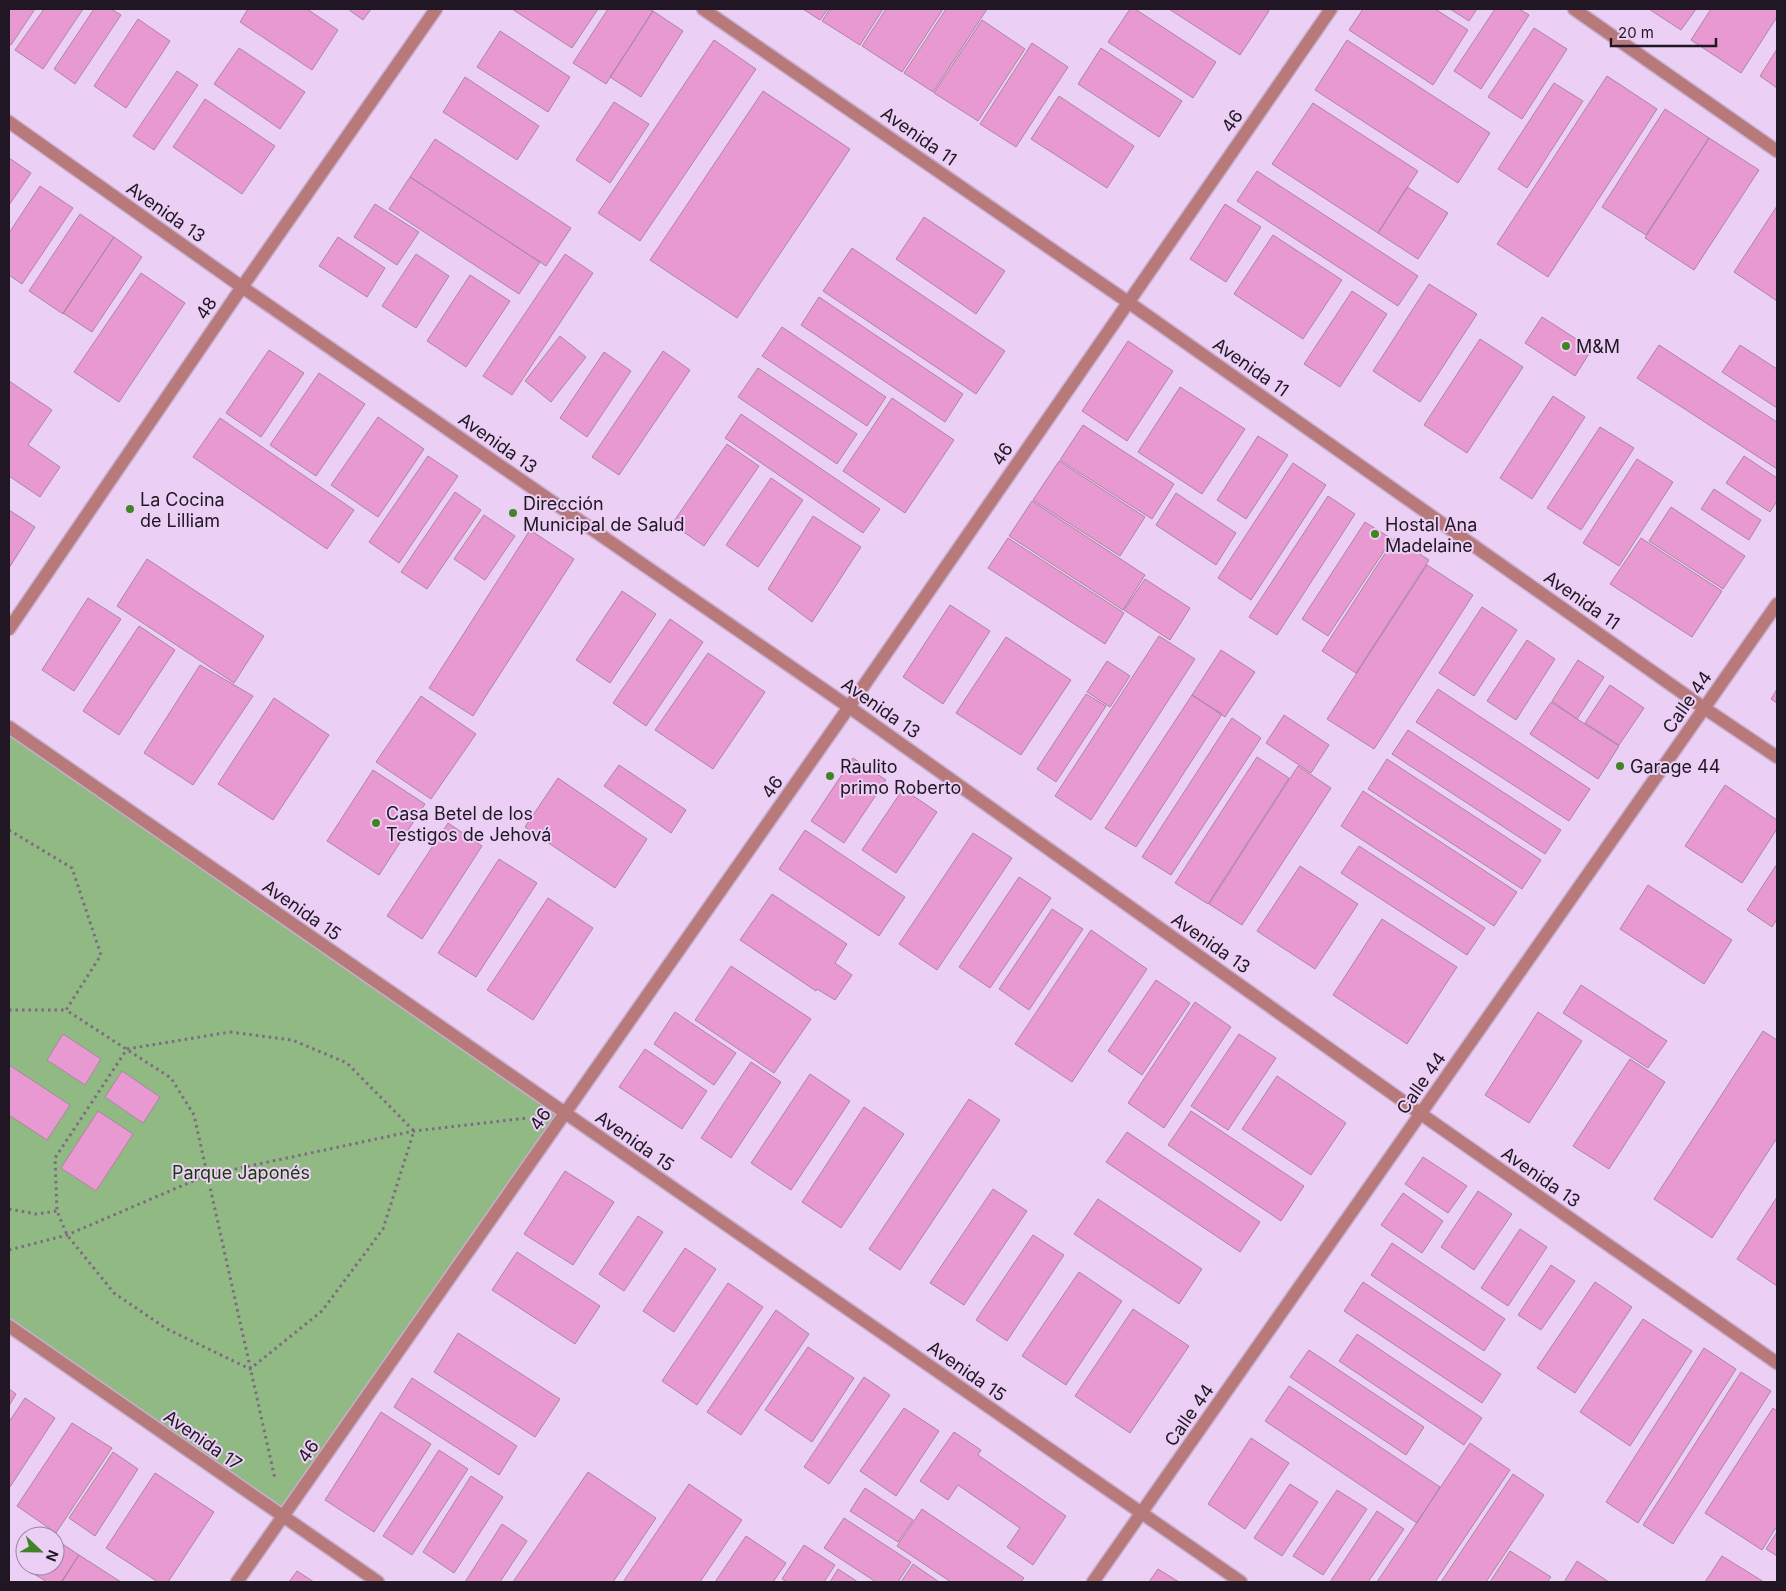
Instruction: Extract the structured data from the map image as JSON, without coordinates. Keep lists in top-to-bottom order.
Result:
{
  "streets": {
    "street": [
      "46",
      "Avenida 11",
      "Avenida 13",
      "48",
      "Calle 44",
      "Avenida 15",
      "Avenida 17"
    ]
  },
  "crossings": [
    ["46", "Avenida 11"],
    ["46", "Avenida 13"],
    ["46", "Avenida 15"],
    ["46", "Avenida 17"],
    ["Avenida 11", "Calle 44"],
    ["Avenida 13", "48"],
    ["Avenida 13", "Calle 44"],
    ["Calle 44", "Avenida 15"]
  ],
  "parks": ["Parque Japonés"],
  "places": [
    "M&M",
    "La Cocina de Lilliam",
    "Dirección Municipal de Salud",
    "Hostal Ana Madelaine",
    "Garage 44",
    "Raulito primo Roberto",
    "Casa Betel de los Testigos de Jehová"
  ],
  "scale_bar": "20 m",
  "north": "right"
}
